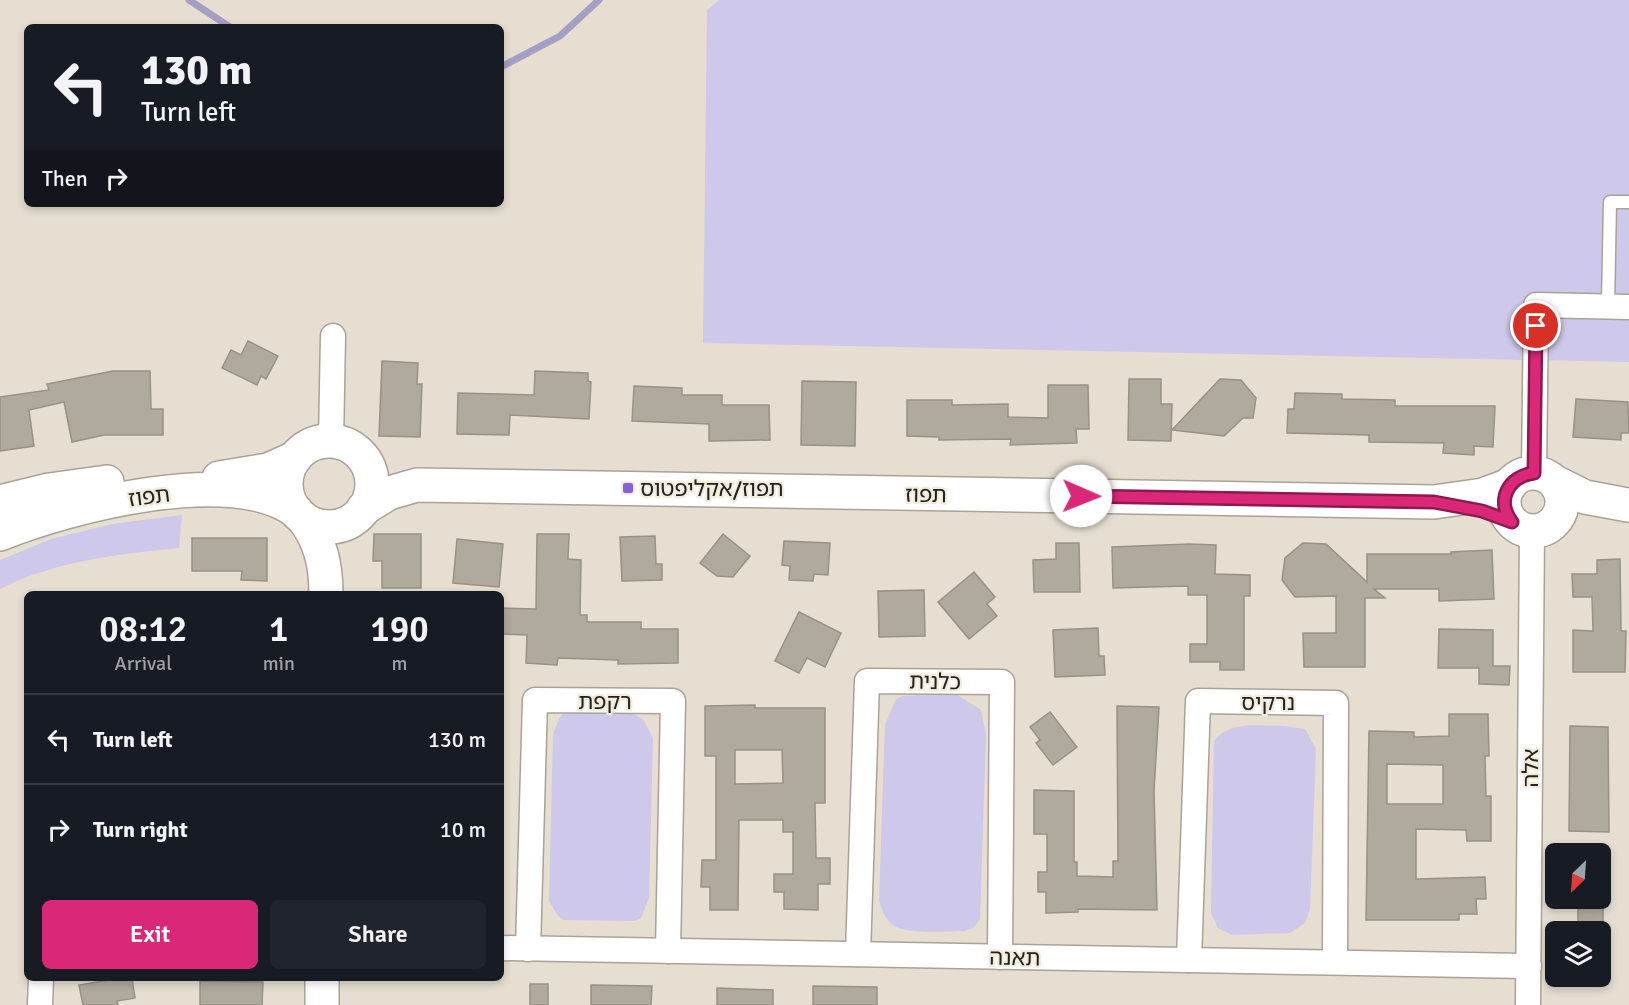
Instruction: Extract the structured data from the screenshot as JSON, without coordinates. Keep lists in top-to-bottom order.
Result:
{
  "streets": {
    "street": [
      "תפוז",
      "כלנית",
      "רקפת",
      "נרקיס",
      "אלה",
      "תאנה"
    ]
  },
  "crossings": [
    ["תפוז", "אלה"],
    ["כלנית", "תאנה"],
    ["רקפת", "תאנה"],
    ["נרקיס", "תאנה"],
    ["אלה", "תאנה"]
  ],
  "places": {
    "transit": ["תפוז/אקליפטוס"]
  },
  "north": "bottom left",
  "page": {
    "turn": ["130 m", "Turn left"],
    "then": "Then",
    "eta": [
      "08:12",
      "Arrival",
      "1",
      "min",
      "190",
      "m"
    ],
    "list": [
      {
        "name": "Turn left",
        "value": "130 m"
      },
      {
        "name": "Turn right",
        "value": "10 m"
      }
    ],
    "buttons": ["Exit", "Share"]
  }
}
